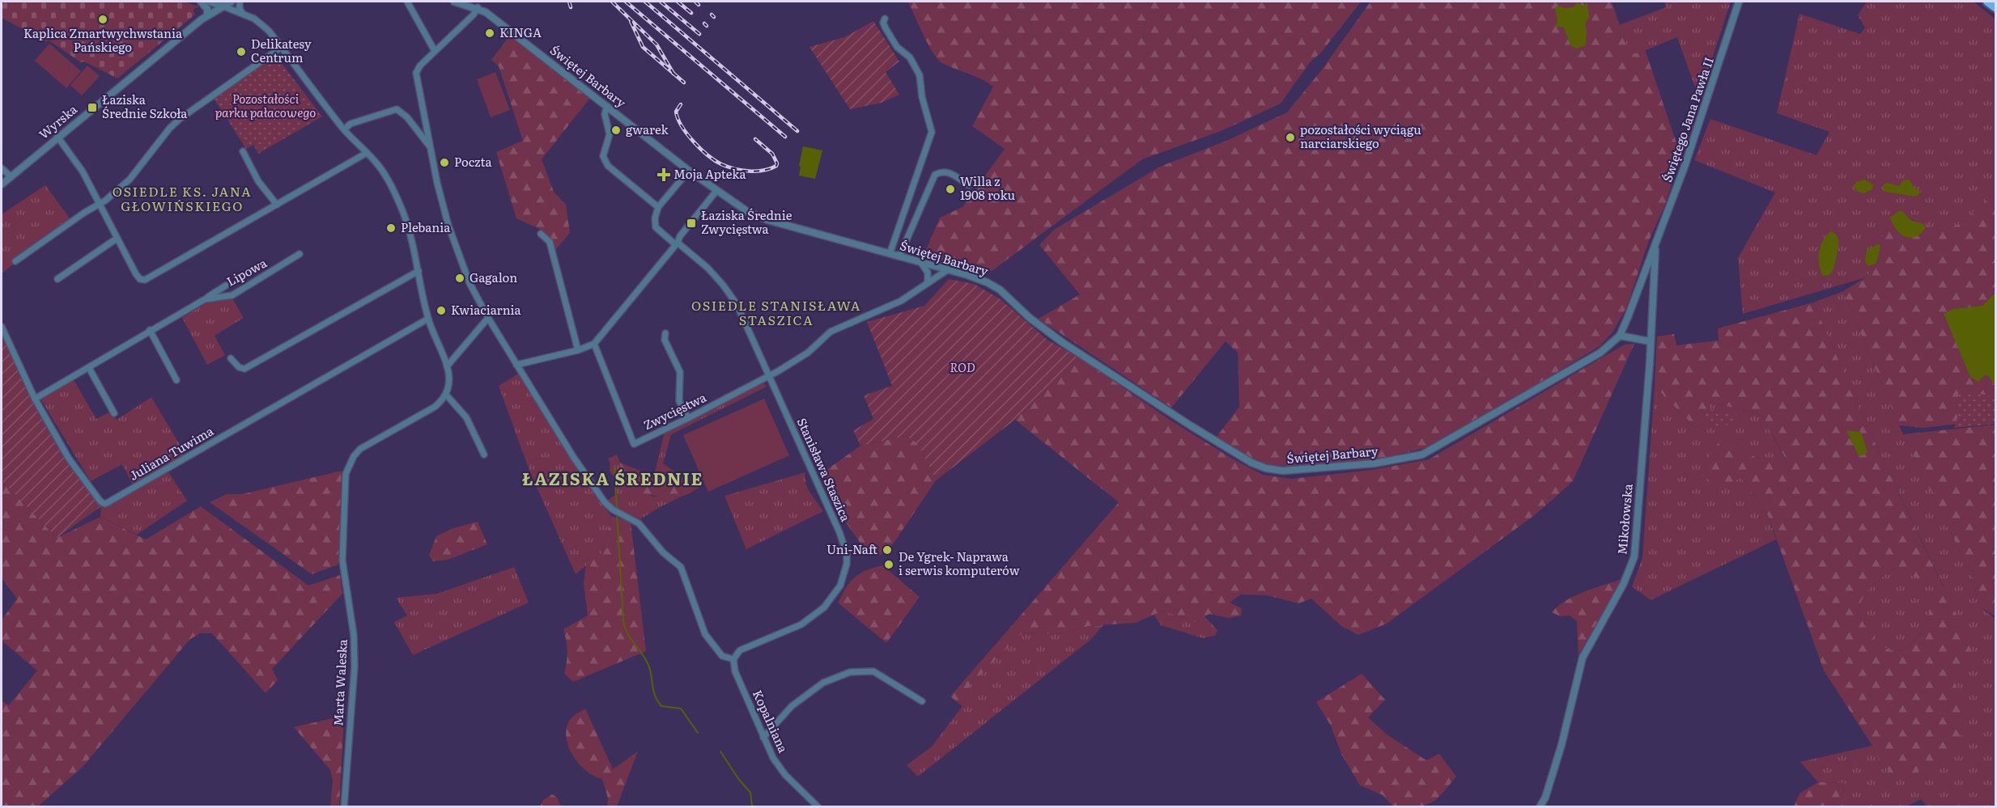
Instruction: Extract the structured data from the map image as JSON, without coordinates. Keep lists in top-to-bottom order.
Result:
{
  "streets": {
    "street": [
      "Świętej Barbary",
      "Świętego Jana Pawła II",
      "Wyrska",
      "Lipowa",
      "Zwycięstwa",
      "Juliana Tuwima",
      "Stanisława Staszica",
      "Mikołowska",
      "Marta Waleska",
      "Kopalniana"
    ]
  },
  "crossings": [
    ["Świętej Barbary", "Świętego Jana Pawła II"],
    ["Świętej Barbary", "Mikołowska"],
    ["Świętego Jana Pawła II", "Mikołowska"],
    ["Lipowa", "Juliana Tuwima"],
    ["Zwycięstwa", "Stanisława Staszica"],
    ["Stanisława Staszica", "Kopalniana"]
  ],
  "districts": ["OSIEDLE KS. JANA GŁOWIŃSKIEGO", "OSIEDLE STANISŁAWA STASZICA", "ŁAZISKA ŚREDNIE"],
  "parks": ["Pozostałości parku pałacowego", "ROD"],
  "places": {
    "other": [
      "Kaplica Zmartwychwstania Pańskiego",
      "KINGA",
      "Delikatesy Centrum",
      "gwarek",
      "pozostałości wyciągu narciarskiego",
      "Poczta",
      "Willa z 1908 roku",
      "Plebania",
      "Gagalon",
      "Kwiaciarnia",
      "Uni-Naft",
      "De Ygrek- Naprawa i serwis komputerów"
    ],
    "transit": ["Łaziska Średnie Szkoła", "Łaziska Średnie Zwycięstwa"],
    "health": ["Moja Apteka"]
  }
}
